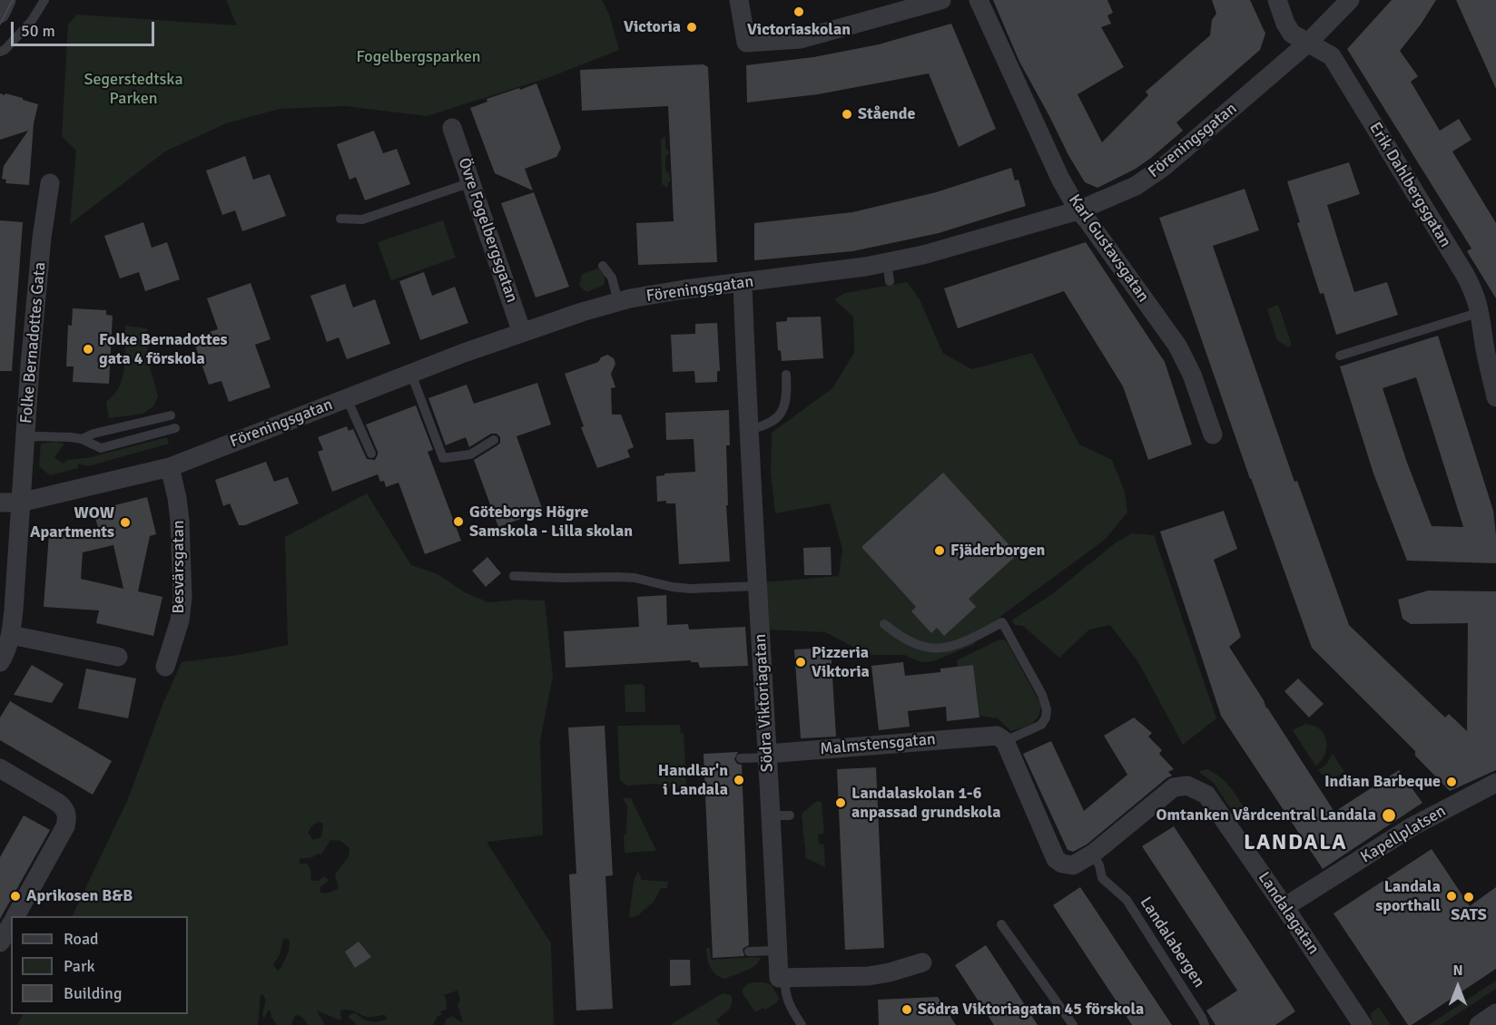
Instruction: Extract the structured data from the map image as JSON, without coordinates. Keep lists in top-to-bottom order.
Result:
{
  "streets": {
    "street": [
      "Föreningsgatan",
      "Erik Dahlbergsgatan",
      "Övre Fogelbergsgatan",
      "Karl Gustavsgatan",
      "Folke Bernadottes Gata",
      "Besvärsgatan",
      "Södra Viktoriagatan",
      "Malmstensgatan",
      "Kapellplatsen",
      "Landalagatan"
    ],
    "lane": ["Landalabergen"]
  },
  "crossings": [
    ["Föreningsgatan", "Erik Dahlbergsgatan"],
    ["Föreningsgatan", "Övre Fogelbergsgatan"],
    ["Föreningsgatan", "Karl Gustavsgatan"],
    ["Föreningsgatan", "Folke Bernadottes Gata"],
    ["Föreningsgatan", "Besvärsgatan"],
    ["Föreningsgatan", "Södra Viktoriagatan"],
    ["Södra Viktoriagatan", "Malmstensgatan"],
    ["Kapellplatsen", "Landalagatan"],
    ["Landalagatan", "Landalabergen"]
  ],
  "districts": ["LANDALA"],
  "parks": ["Fogelbergsparken", "Segerstedtska Parken"],
  "places": [
    "Victoriaskolan",
    "Victoria",
    "Stående",
    "Folke Bernadottes gata 4 förskola",
    "Göteborgs Högre Samskola - Lilla skolan",
    "WOW Apartments",
    "Fjäderborgen",
    "Pizzeria Viktoria",
    "Handlar'n i Landala",
    "Indian Barbeque",
    "Landalaskolan 1-6 anpassad grundskola",
    "Omtanken Vårdcentral Landala",
    "Aprikosen B&B",
    "Landala sporthall",
    "SATS",
    "Södra Viktoriagatan 45 förskola"
  ],
  "legend": ["Road", "Park", "Building"],
  "scale_bar": "50 m",
  "north": "top"
}
